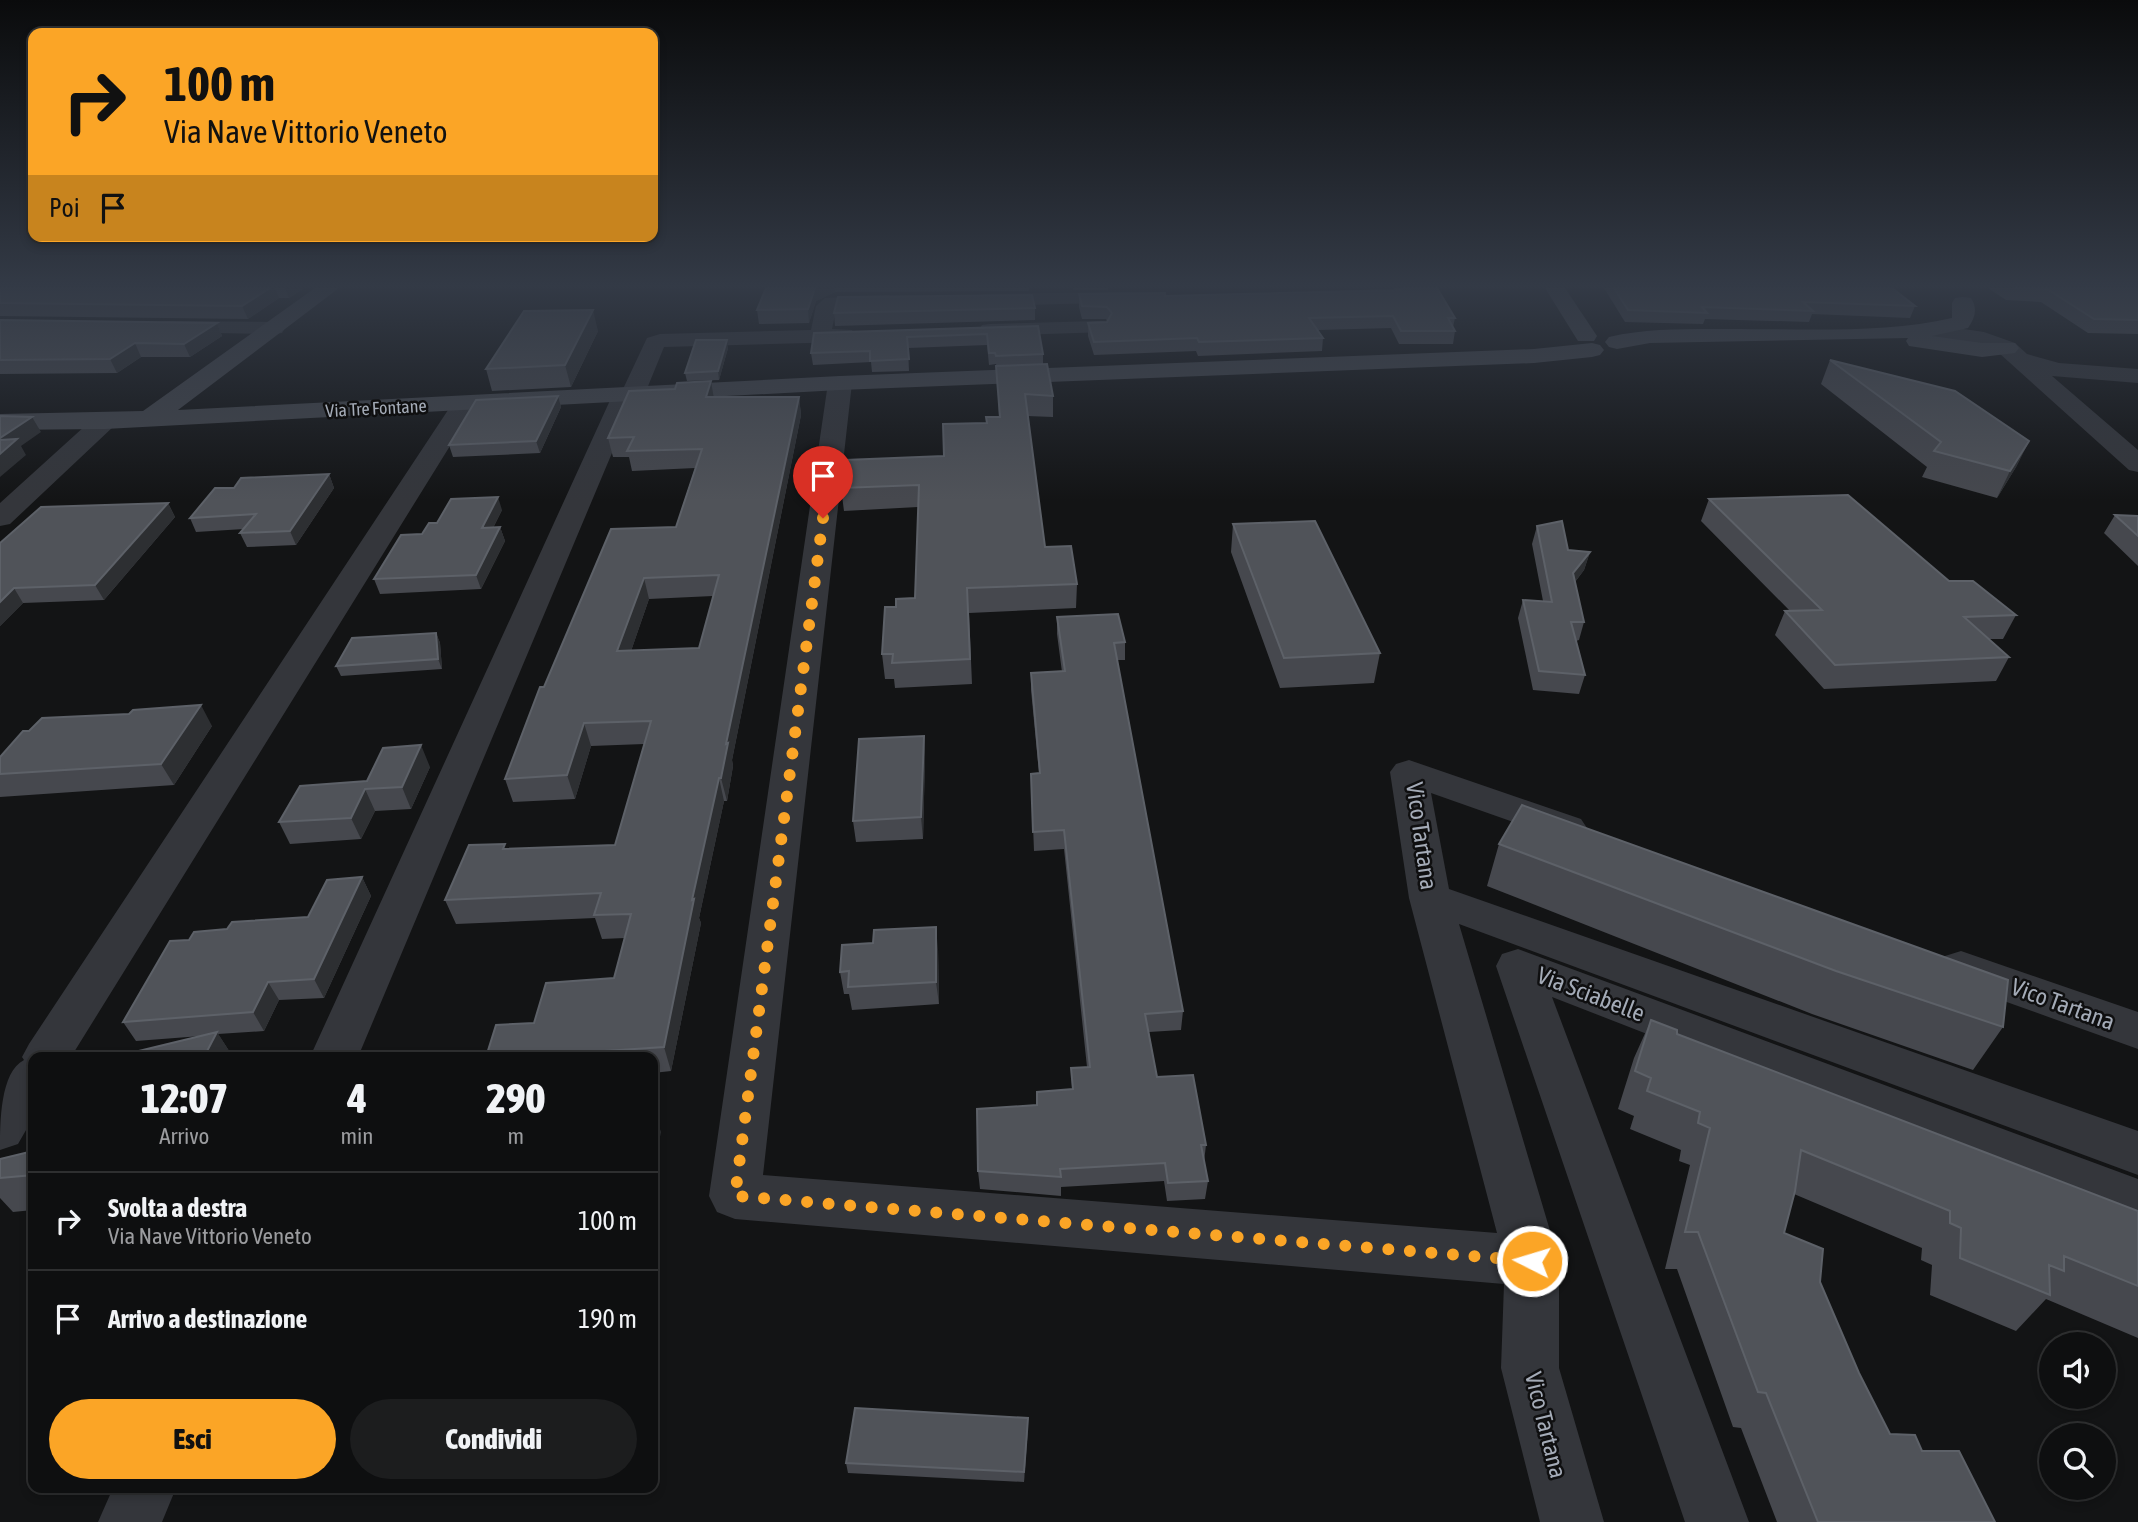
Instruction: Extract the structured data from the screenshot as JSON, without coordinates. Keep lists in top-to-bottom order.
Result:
{
  "streets": {
    "street": ["Via Tre Fontane", "Vico Tartana", "Via Sciabelle"]
  },
  "crossings": [
    ["Vico Tartana", "Via Sciabelle"]
  ],
  "page": {
    "turn": ["100 m", "Via Nave Vittorio Veneto"],
    "then": "Poi",
    "eta": [
      "12:07",
      "Arrivo",
      "4",
      "min",
      "290",
      "m"
    ],
    "list": [
      {
        "name": "Svolta a destra",
        "note": "Via Nave Vittorio Veneto",
        "value": "100 m"
      },
      {
        "name": "Arrivo a destinazione",
        "value": "190 m"
      }
    ],
    "buttons": ["Esci", "Condividi"]
  }
}
